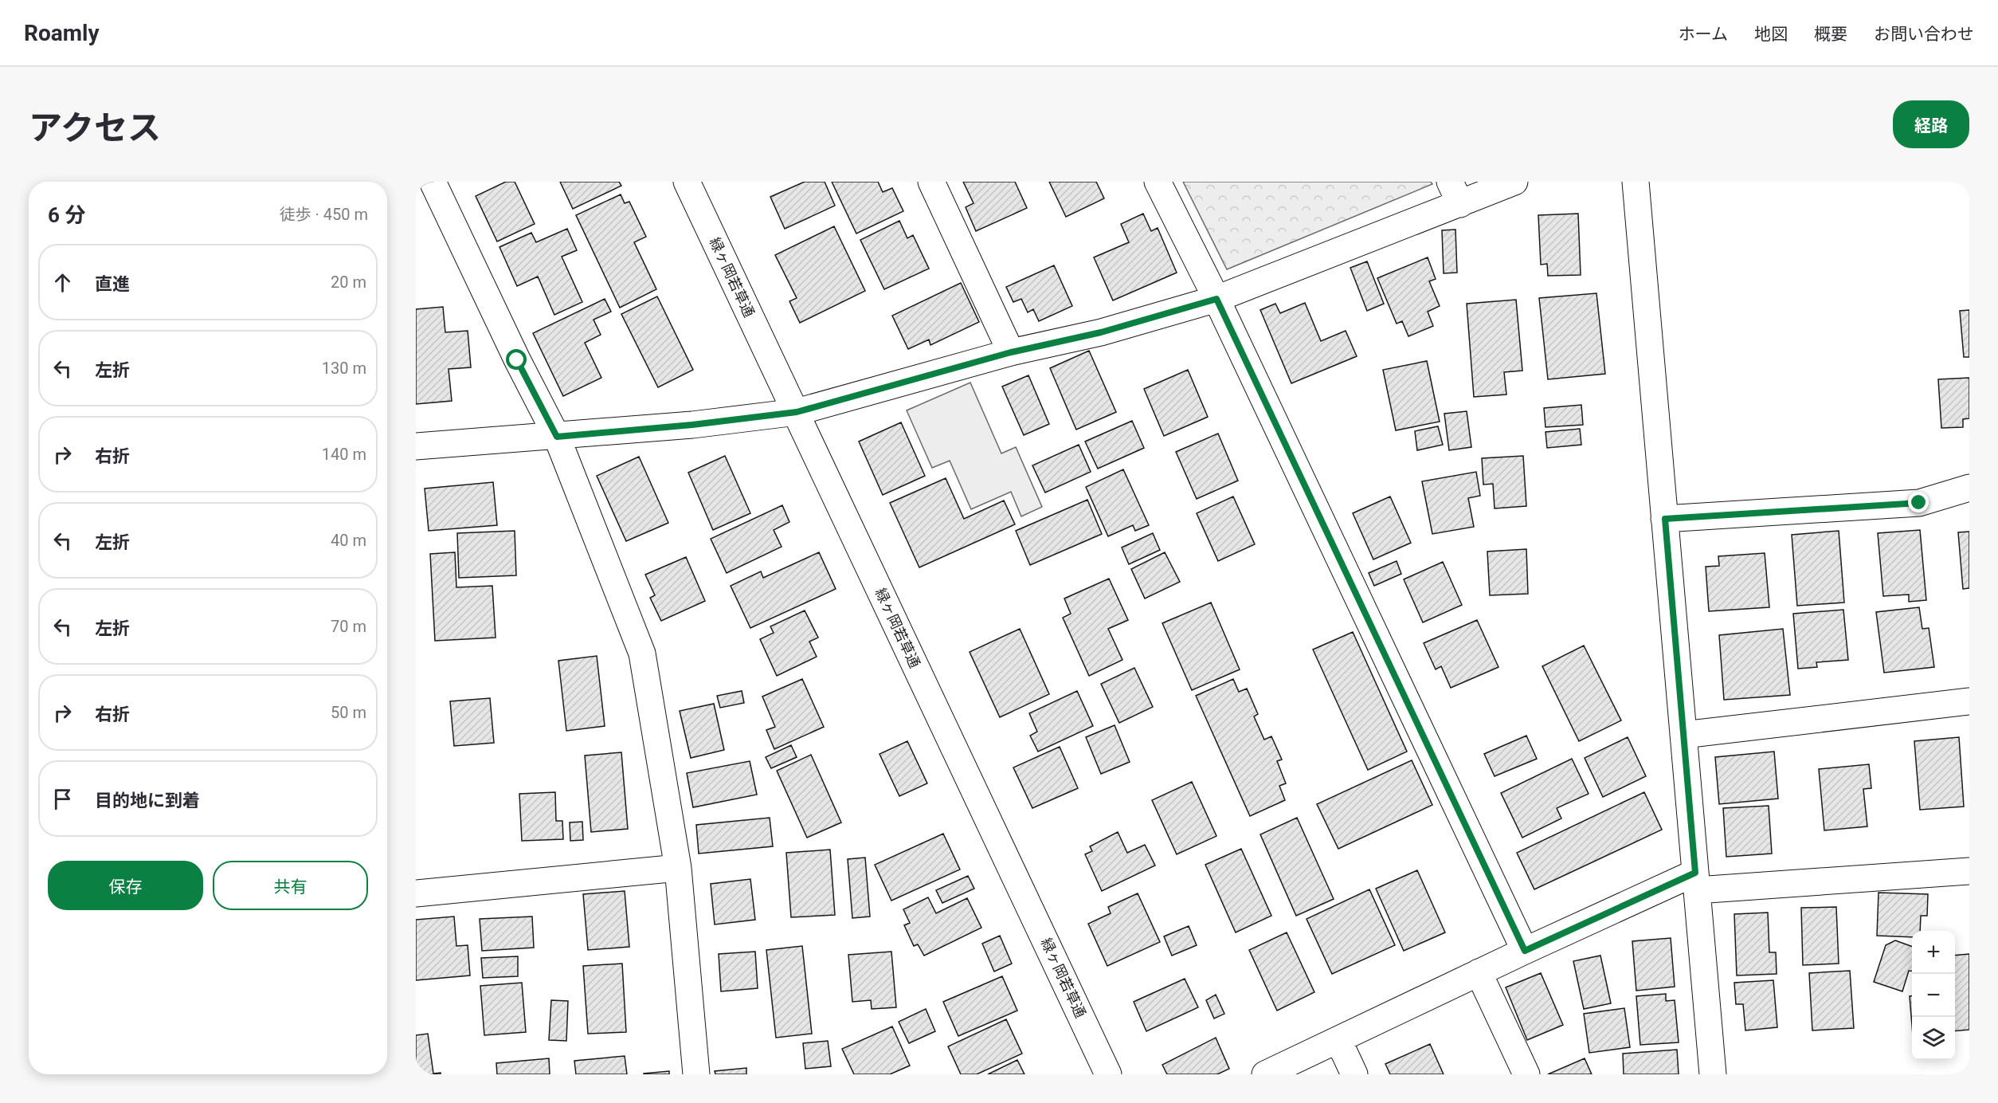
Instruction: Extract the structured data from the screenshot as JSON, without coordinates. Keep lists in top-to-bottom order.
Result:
{
  "streets": {
    "street": ["緑ヶ岡若草通"]
  },
  "page": {
    "header": "Roamly",
    "nav": [
      "ホーム",
      "地図",
      "概要",
      "お問い合わせ"
    ],
    "title": "アクセス",
    "buttons": [
      "経路",
      ["保存", "共有"]
    ],
    "heading": ["6 分", "徒歩 · 450 m"],
    "list": [
      ["直進", "20 m"],
      ["左折", "130 m"],
      ["右折", "140 m"],
      ["左折", "40 m"],
      ["左折", "70 m"],
      ["右折", "50 m"],
      "目的地に到着"
    ],
    "map_buttons": ["+", "−"]
  }
}
